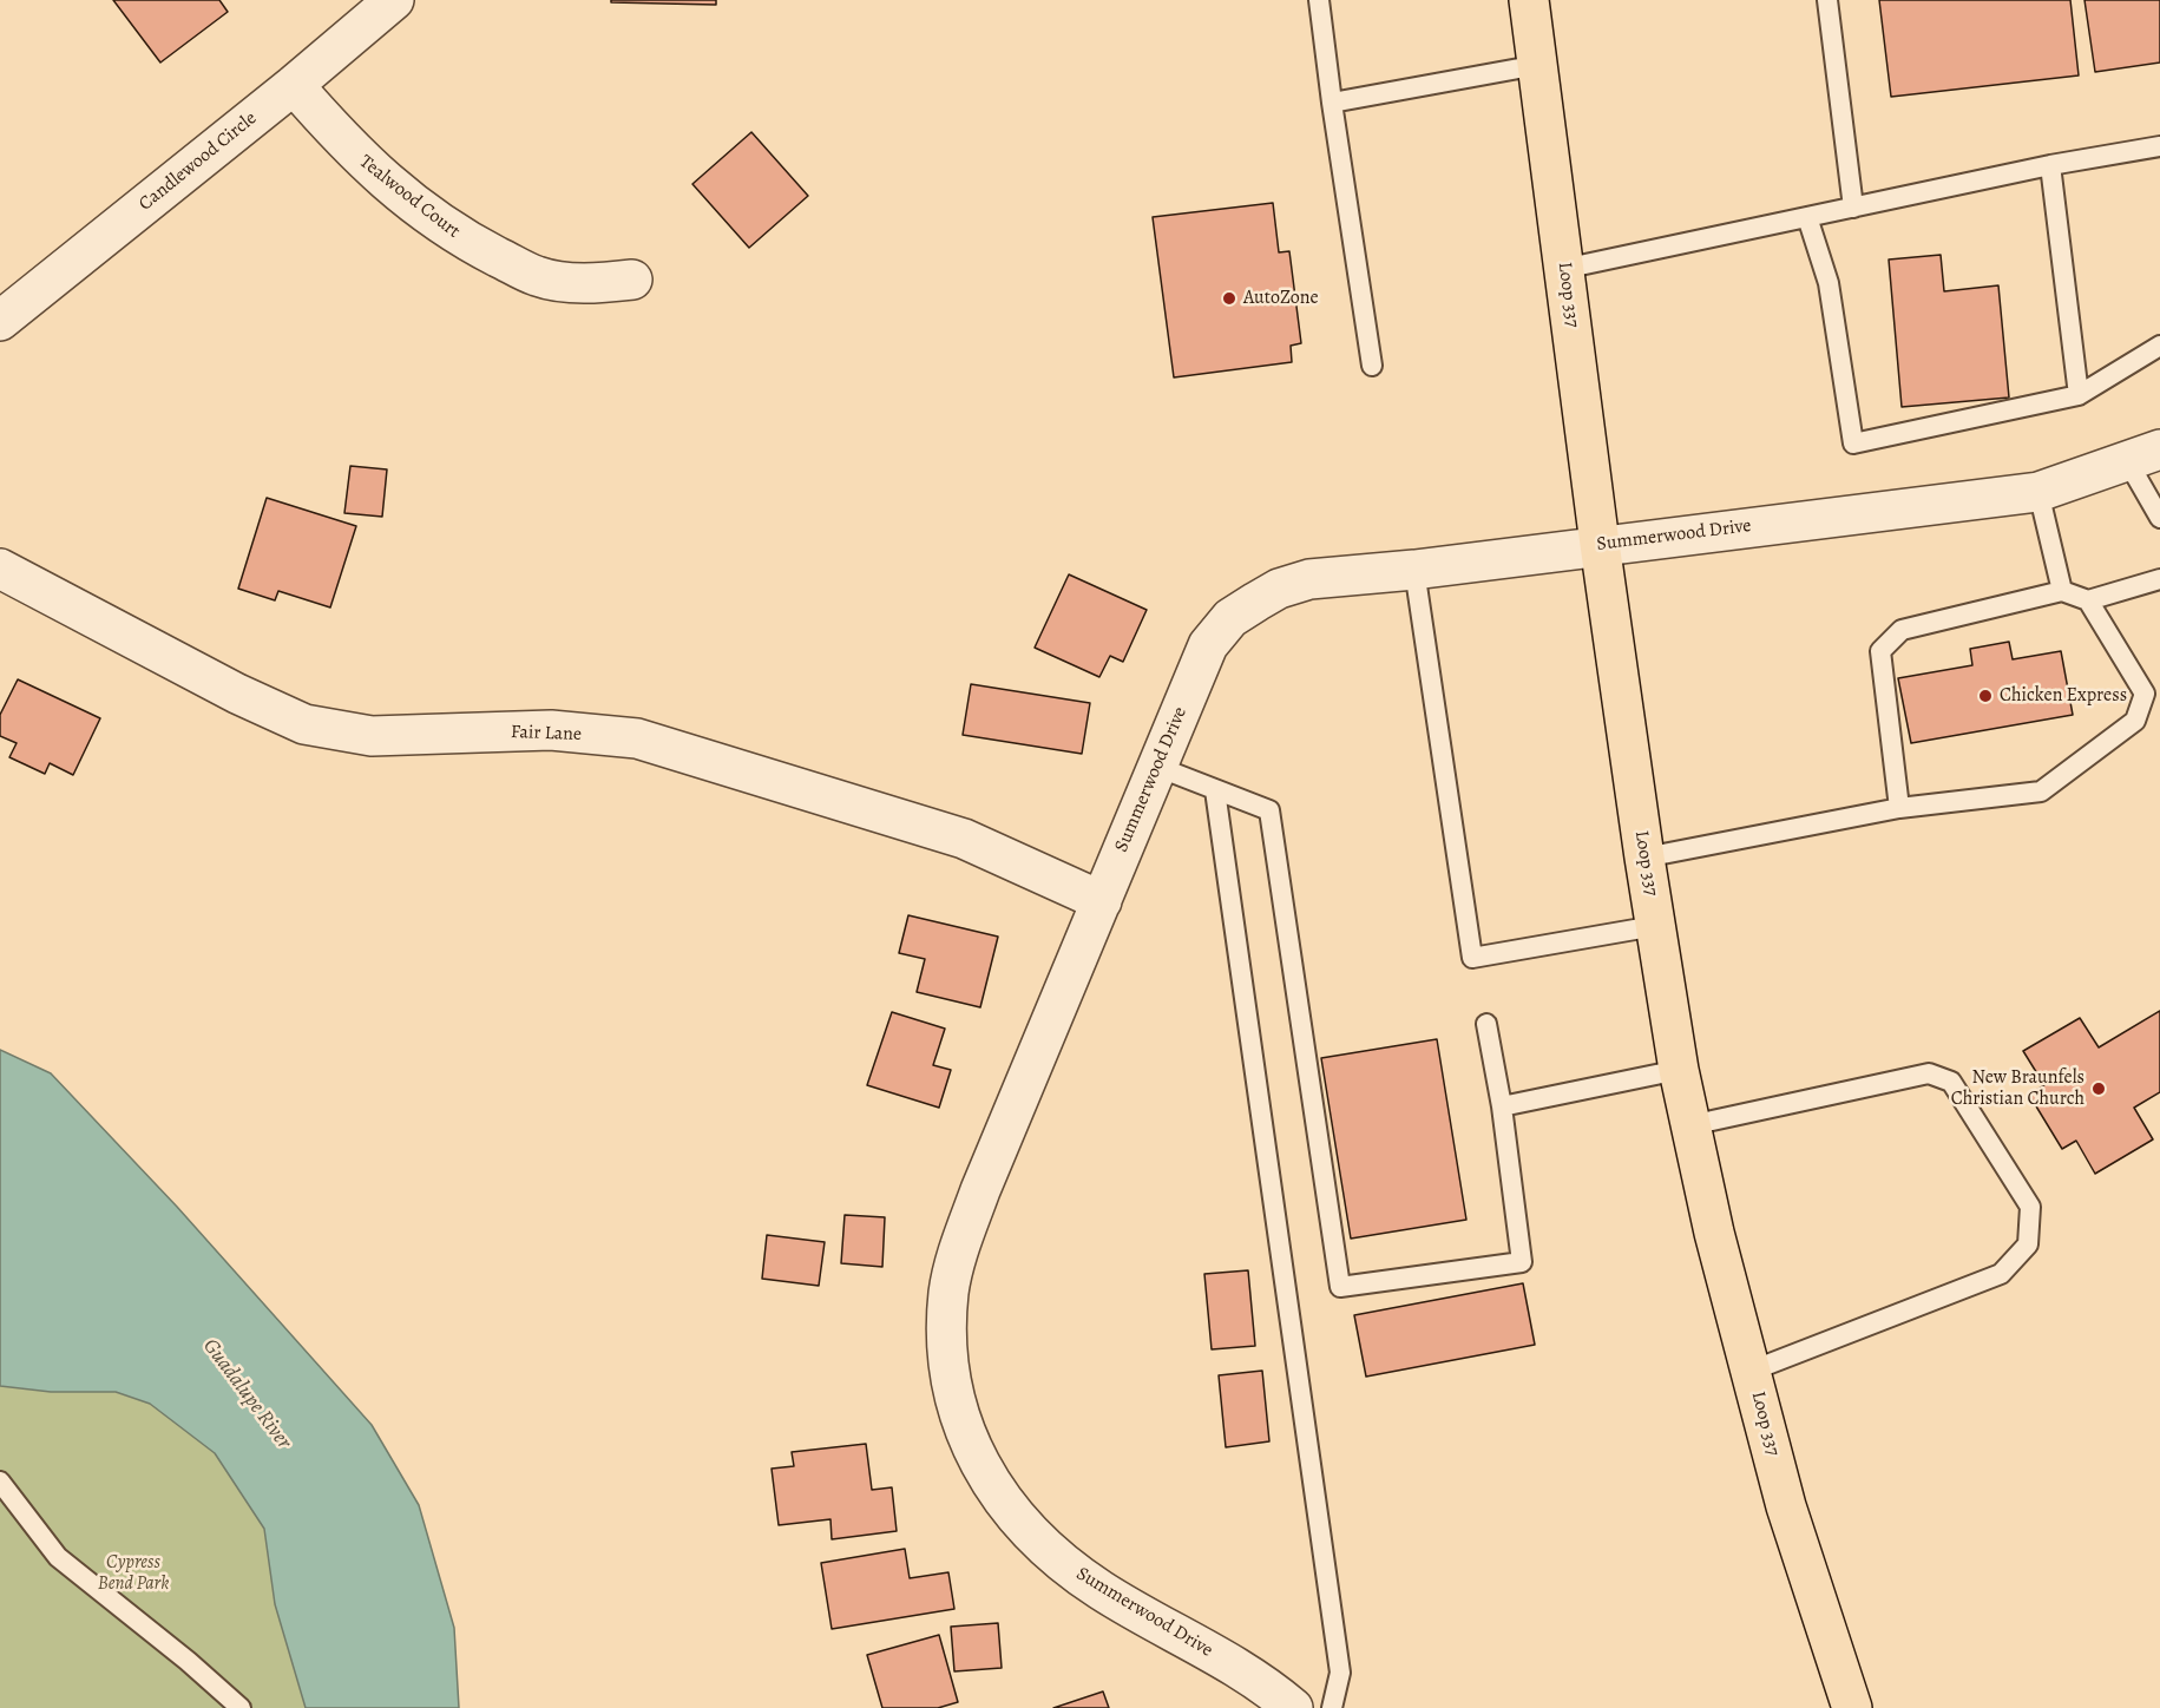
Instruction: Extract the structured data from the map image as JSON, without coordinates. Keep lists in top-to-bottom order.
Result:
{
  "streets": {
    "main road": ["Loop 337"],
    "street": [
      "Candlewood Circle",
      "Tealwood Court",
      "Summerwood Drive",
      "Fair Lane"
    ]
  },
  "crossings": [
    ["Candlewood Circle", "Tealwood Court"],
    ["Loop 337", "Summerwood Drive"],
    ["Summerwood Drive", "Fair Lane"]
  ],
  "water": ["Guadalupe River"],
  "parks": ["Cypress Bend Park"],
  "places": ["AutoZone", "Chicken Express", "New Braunfels Christian Church"]
}
